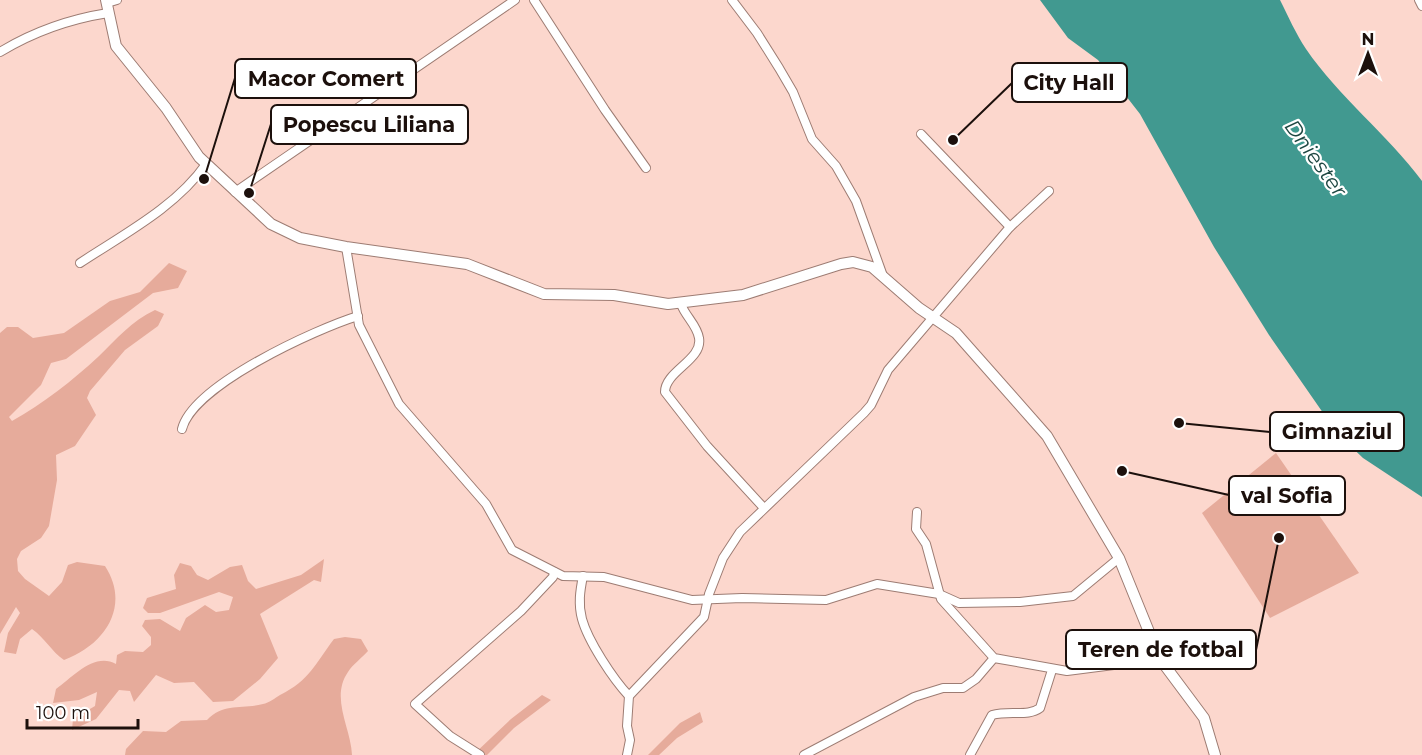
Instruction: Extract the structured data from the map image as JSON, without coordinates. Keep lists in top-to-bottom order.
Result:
{
  "water": ["Dniester"],
  "places": [
    "City Hall",
    "Macor Comert",
    "Popescu Liliana",
    "Gimnaziul",
    "val Sofia",
    "Teren de fotbal"
  ],
  "scale_bar": "100 m",
  "north": "top"
}
